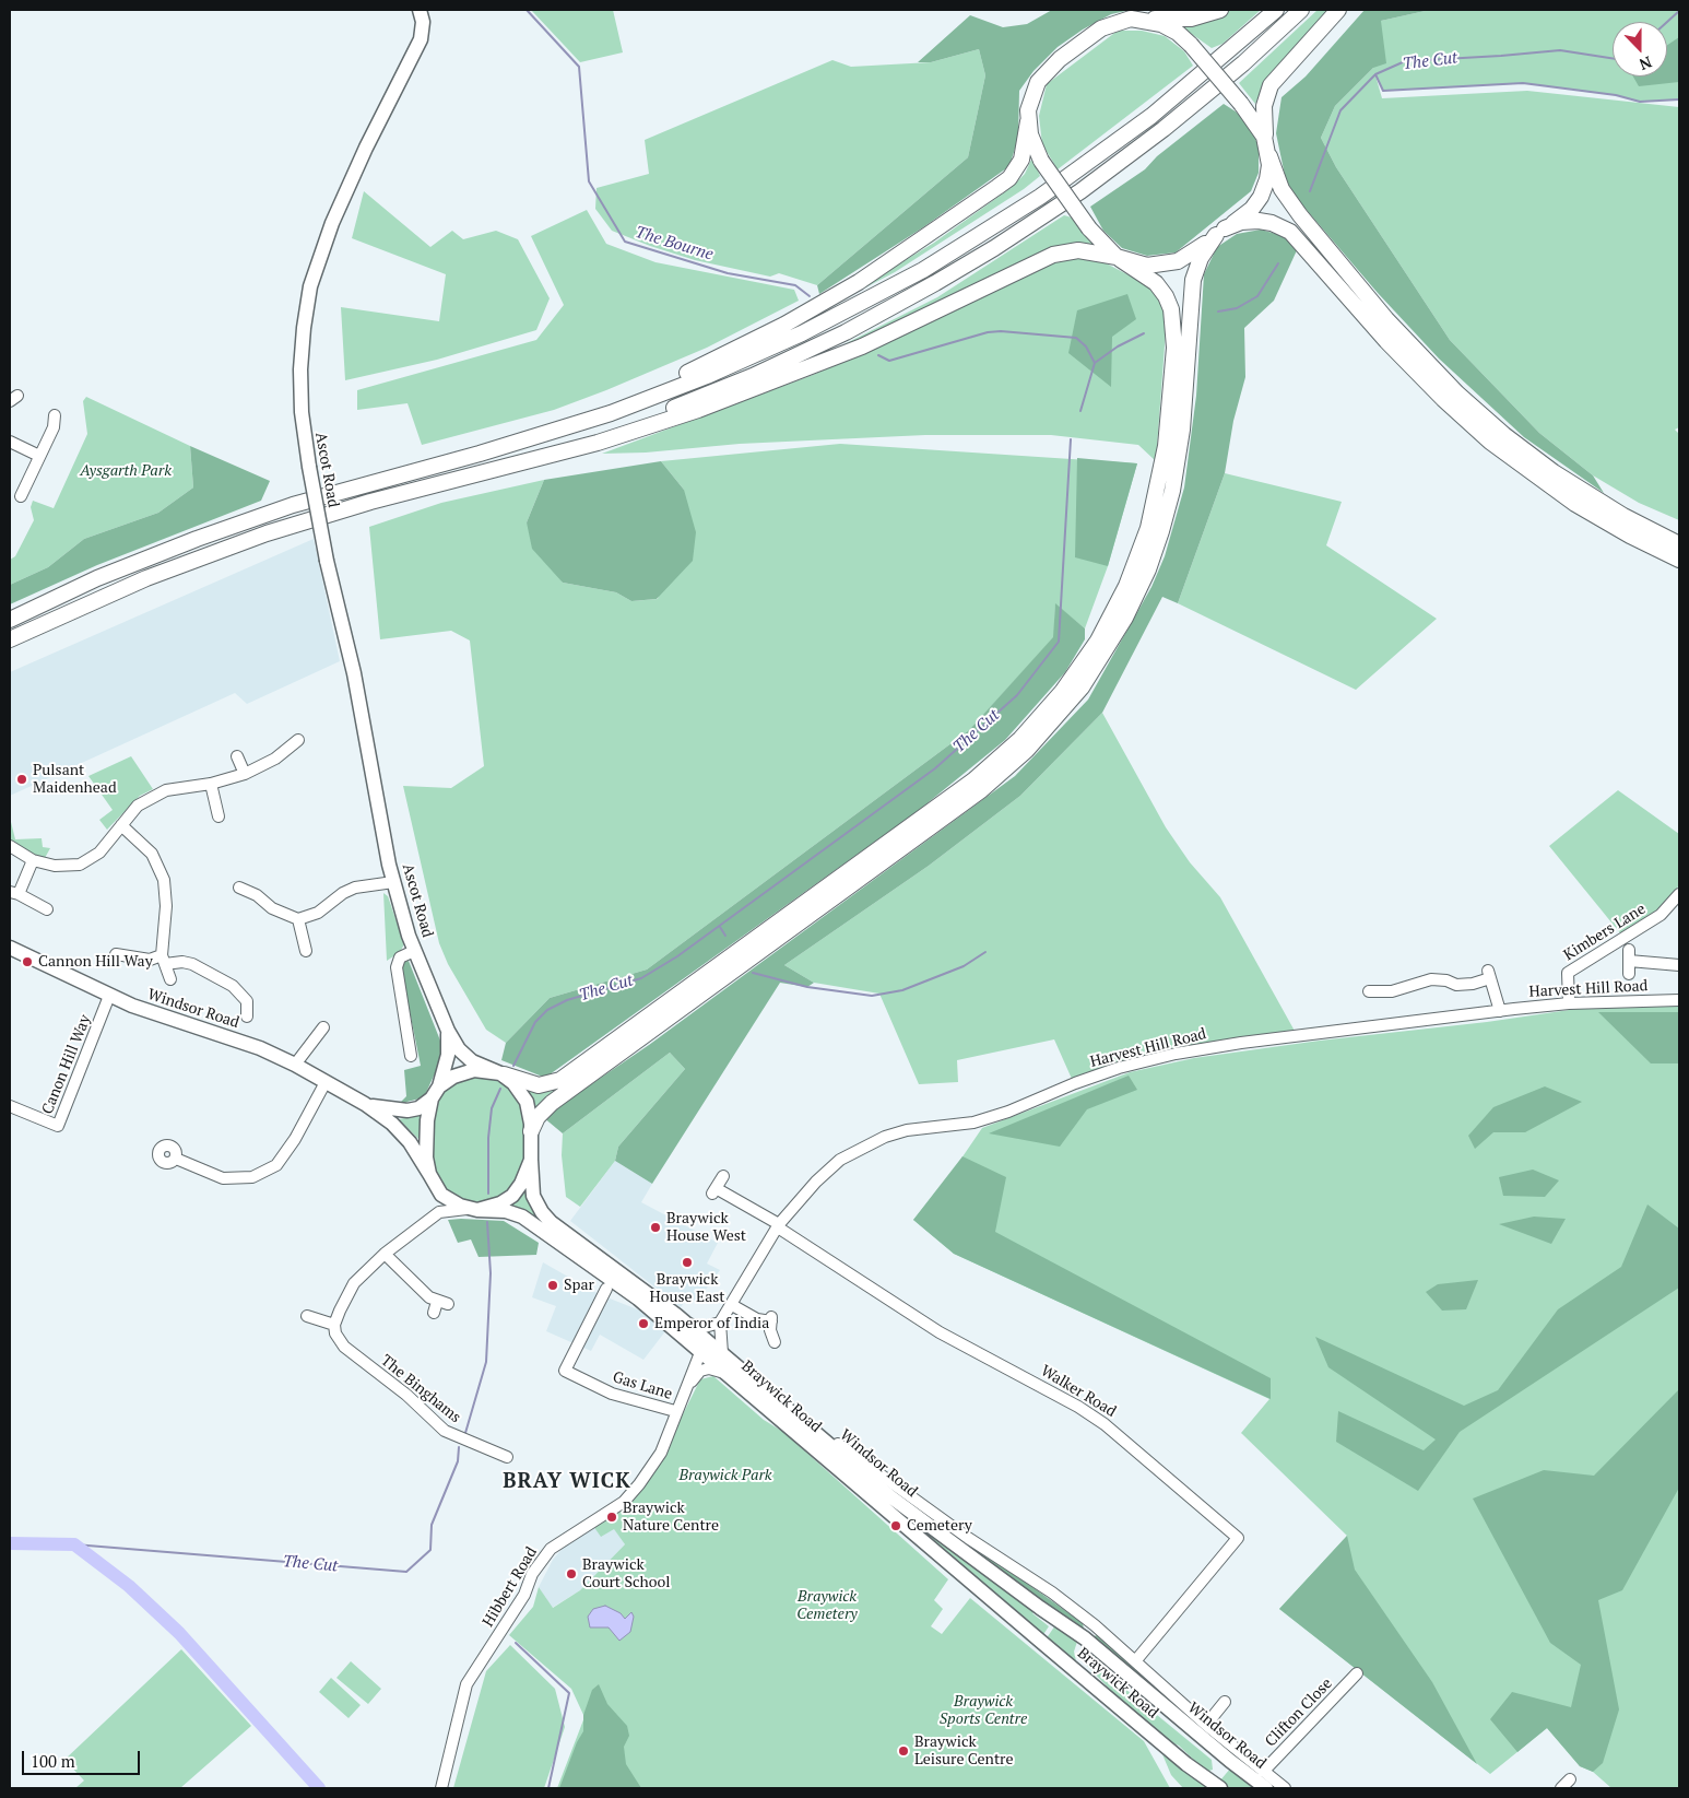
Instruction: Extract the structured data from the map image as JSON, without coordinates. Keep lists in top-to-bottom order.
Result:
{
  "streets": {
    "main road": ["Ascot Road", "Windsor Road", "Braywick Road"],
    "street": [
      "Kimbers Lane",
      "Harvest Hill Road",
      "Canon Hill Way",
      "Gas Lane",
      "The Binghams",
      "Walker Road",
      "Hibbert Road",
      "Clifton Close"
    ]
  },
  "crossings": [
    ["Ascot Road", "Windsor Road"],
    ["Ascot Road", "Braywick Road"],
    ["Kimbers Lane", "Harvest Hill Road"],
    ["Harvest Hill Road", "Walker Road"],
    ["Windsor Road", "Canon Hill Way"],
    ["Windsor Road", "Braywick Road"],
    ["Gas Lane", "Hibbert Road"],
    ["Walker Road", "Braywick Road"],
    ["Braywick Road", "Hibbert Road"],
    ["Braywick Road", "Clifton Close"]
  ],
  "districts": ["BRAY WICK"],
  "water": ["The Cut", "The Bourne"],
  "parks": [
    "Aysgarth Park",
    "Braywick Park",
    "Braywick Cemetery",
    "Braywick Sports Centre"
  ],
  "places": [
    "Pulsant Maidenhead",
    "Cannon Hill Way",
    "Braywick House West",
    "Braywick House East",
    "Spar",
    "Emperor of India",
    "Braywick Nature Centre",
    "Cemetery",
    "Braywick Court School",
    "Braywick Leisure Centre"
  ],
  "scale_bar": "100 m",
  "north": "bottom"
}
